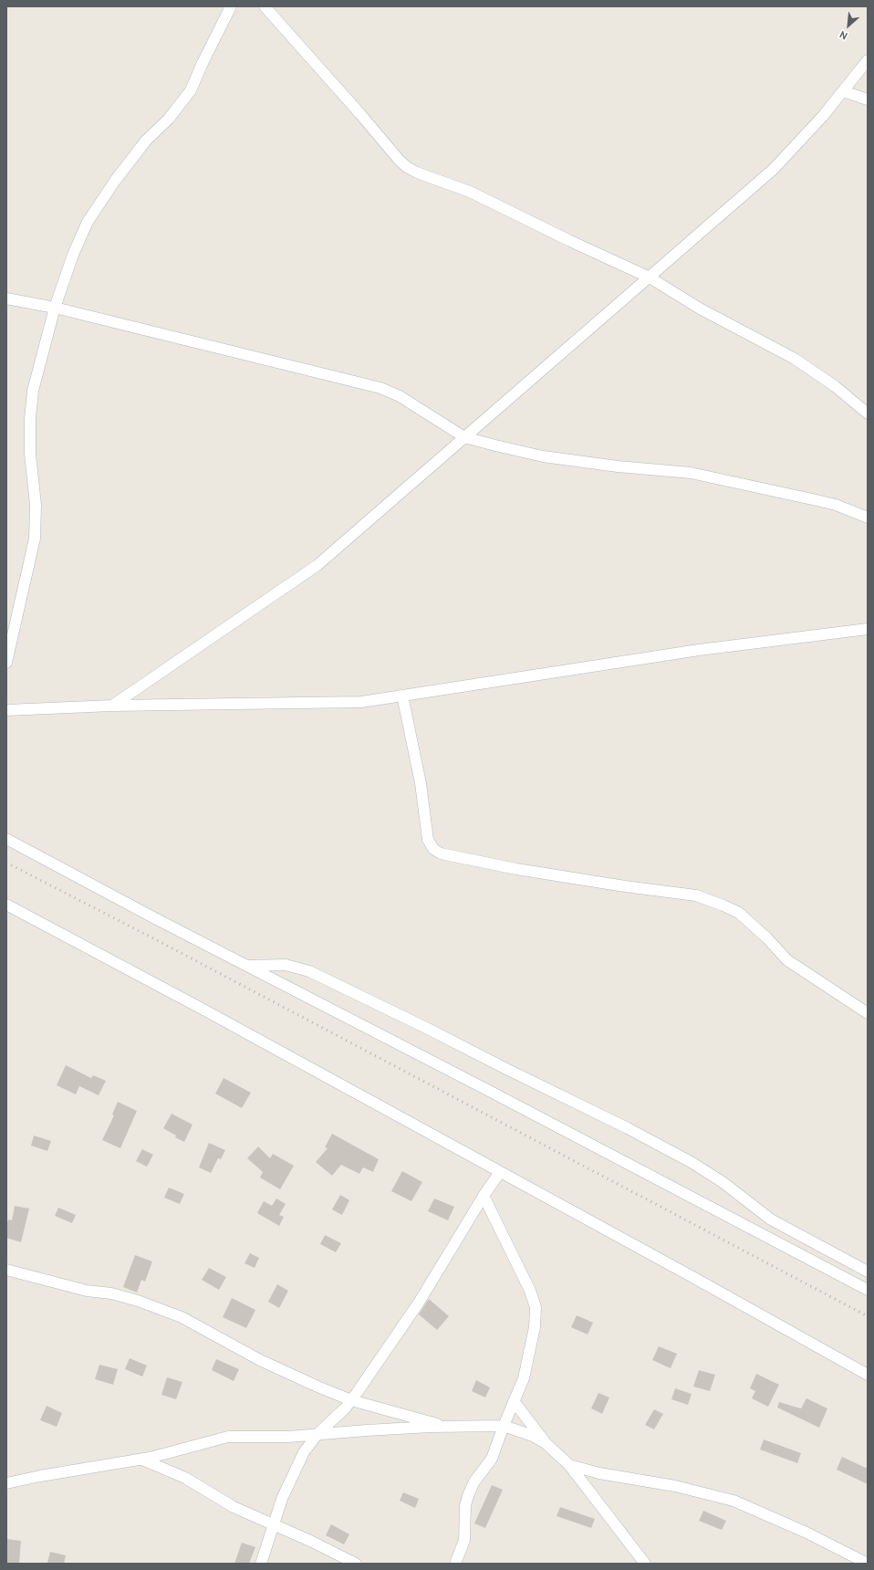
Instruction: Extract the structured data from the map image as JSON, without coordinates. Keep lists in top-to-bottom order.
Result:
{
  "north": "bottom left"
}
